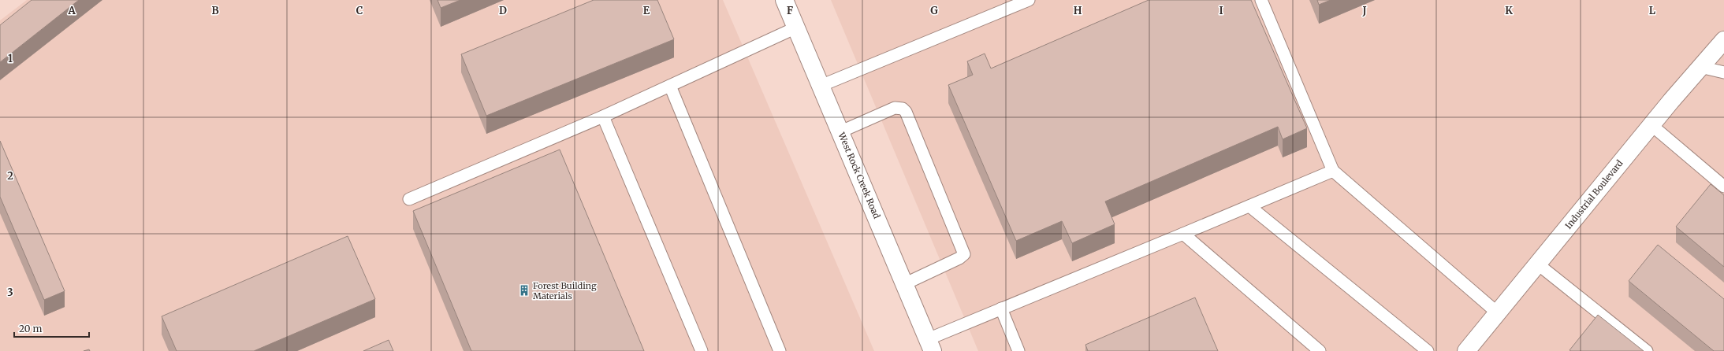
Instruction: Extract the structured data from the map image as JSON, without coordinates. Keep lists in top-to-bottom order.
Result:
{
  "streets": {
    "street": ["West Rock Creek Road", "Industrial Boulevard"]
  },
  "places": {
    "building": ["Forest Building Materials"]
  },
  "scale_bar": "20 m",
  "grid": {
    "columns": [
      "A",
      "B",
      "C",
      "D",
      "E",
      "F",
      "G",
      "H",
      "I",
      "J",
      "K",
      "L"
    ],
    "rows": ["1", "2", "3"]
  }
}
